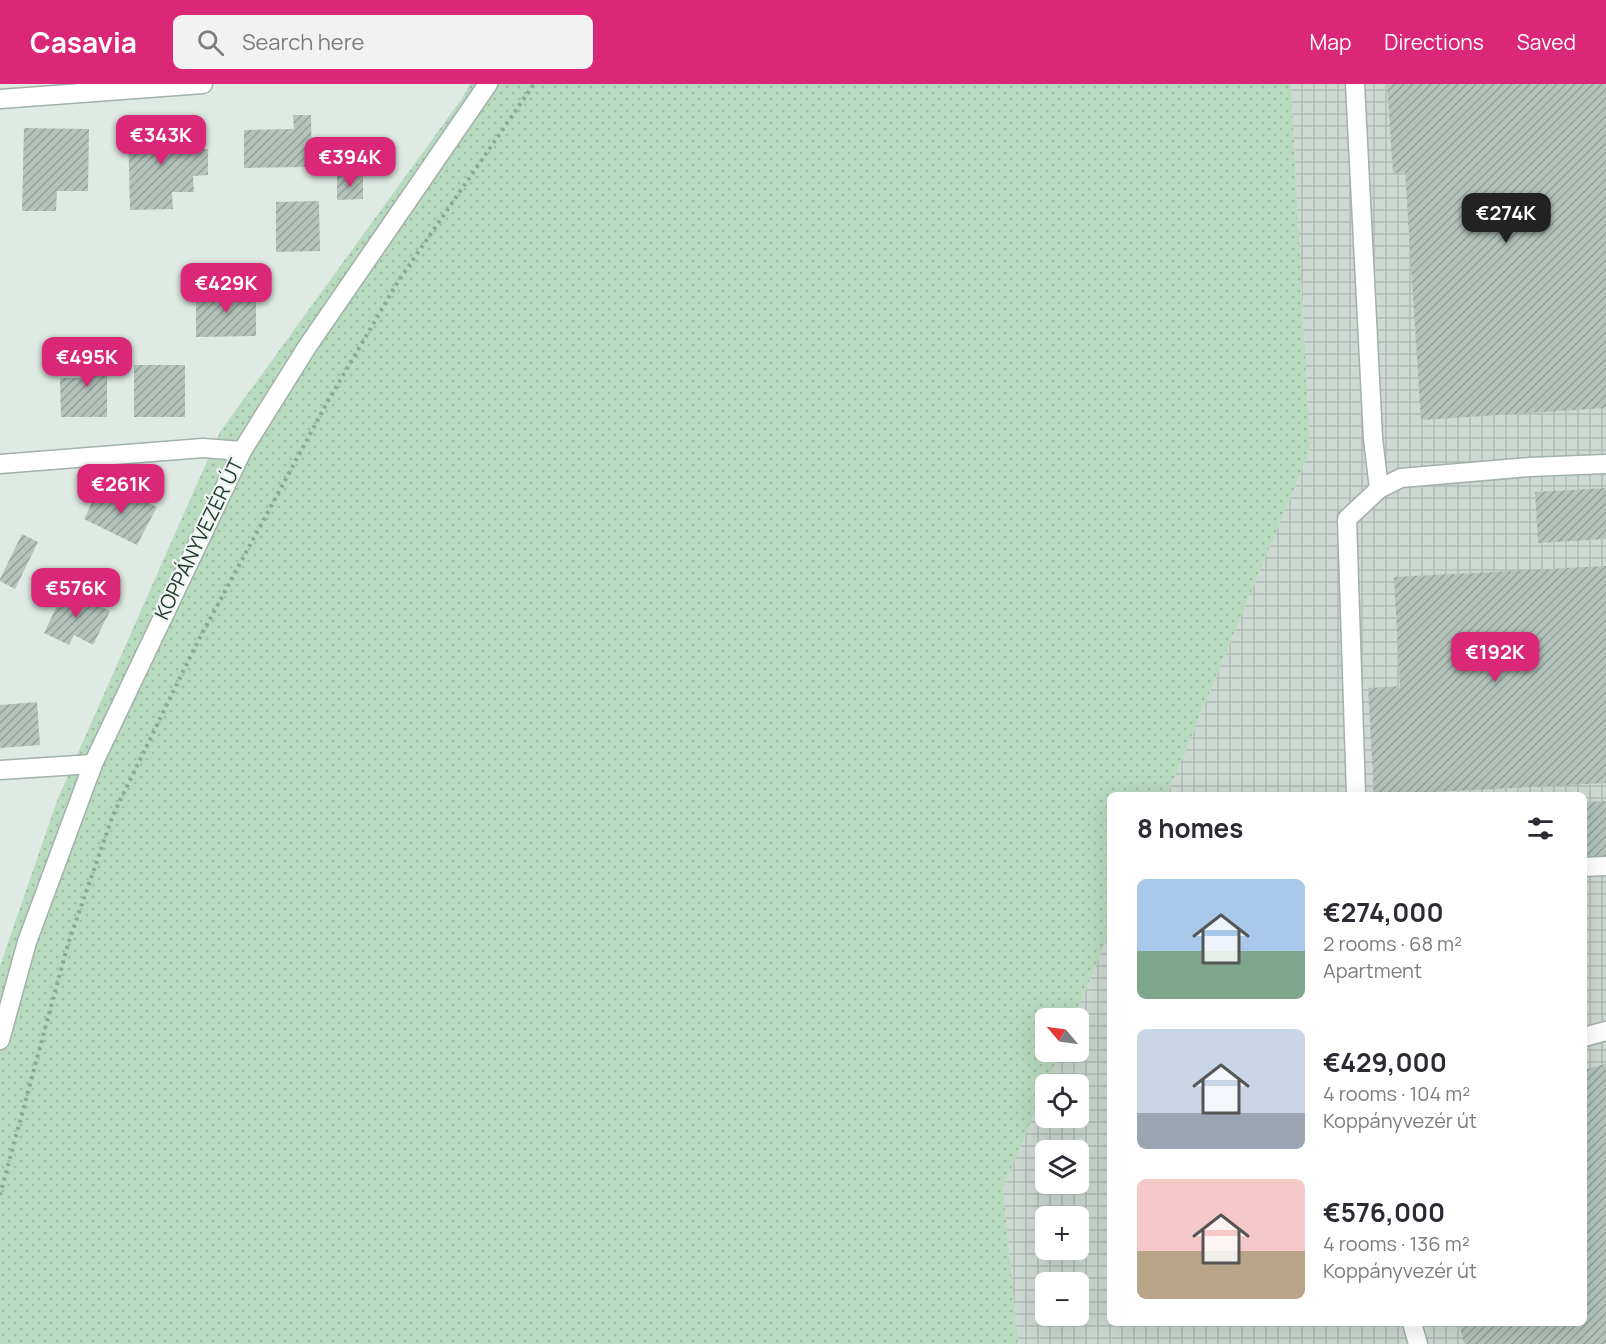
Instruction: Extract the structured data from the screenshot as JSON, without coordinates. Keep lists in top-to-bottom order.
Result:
{
  "streets": {
    "street": ["KOPPÁNYVEZÉR ÚT"]
  },
  "north": "top left",
  "page": {
    "header": "Casavia",
    "search": "Search here",
    "nav": ["Map", "Directions", "Saved"],
    "price": [
      "€343K",
      "€394K",
      "€274K",
      "€429K",
      "€495K",
      "€261K",
      "€576K",
      "€192K"
    ],
    "heading": "8 homes",
    "list": [
      {
        "name": "€274,000",
        "note": "2 rooms · 68 m² · Apartment"
      },
      {
        "name": "€429,000",
        "note": "4 rooms · 104 m² · Koppányvezér út"
      },
      {
        "name": "€576,000",
        "note": "4 rooms · 136 m² · Koppányvezér út"
      }
    ],
    "map_buttons": ["+", "−"]
  }
}
